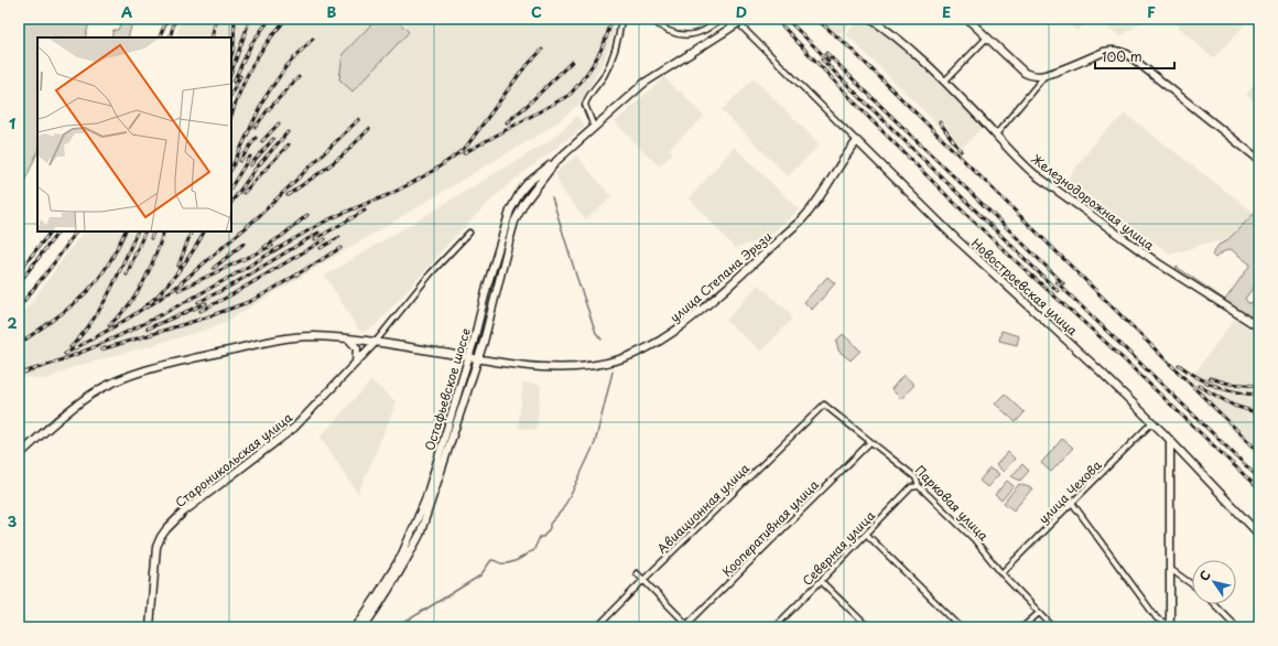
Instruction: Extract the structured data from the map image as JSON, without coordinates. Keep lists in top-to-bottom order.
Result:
{
  "streets": {
    "main road": [
      "Железнодорожная улица",
      "улица Степана Эрьзи",
      "Новостроевская улица",
      "Остафьевское шоссе",
      "Староникольская улица"
    ],
    "street": [
      "улица Чехова",
      "Парковая улица",
      "Авиационная улица",
      "Кооперативная улица",
      "Северная улица"
    ]
  },
  "crossings": [
    ["улица Степана Эрьзи", "Новостроевская улица"],
    ["улица Степана Эрьзи", "Остафьевское шоссе"],
    ["улица Степана Эрьзи", "Староникольская улица"],
    ["Новостроевская улица", "улица Чехова"],
    ["улица Чехова", "Парковая улица"],
    ["Парковая улица", "Авиационная улица"],
    ["Парковая улица", "Кооперативная улица"],
    ["Парковая улица", "Северная улица"]
  ],
  "scale_bar": "100 m",
  "north": "top left",
  "grid": {
    "columns": [
      "A",
      "B",
      "C",
      "D",
      "E",
      "F"
    ],
    "rows": ["1", "2", "3"]
  }
}
